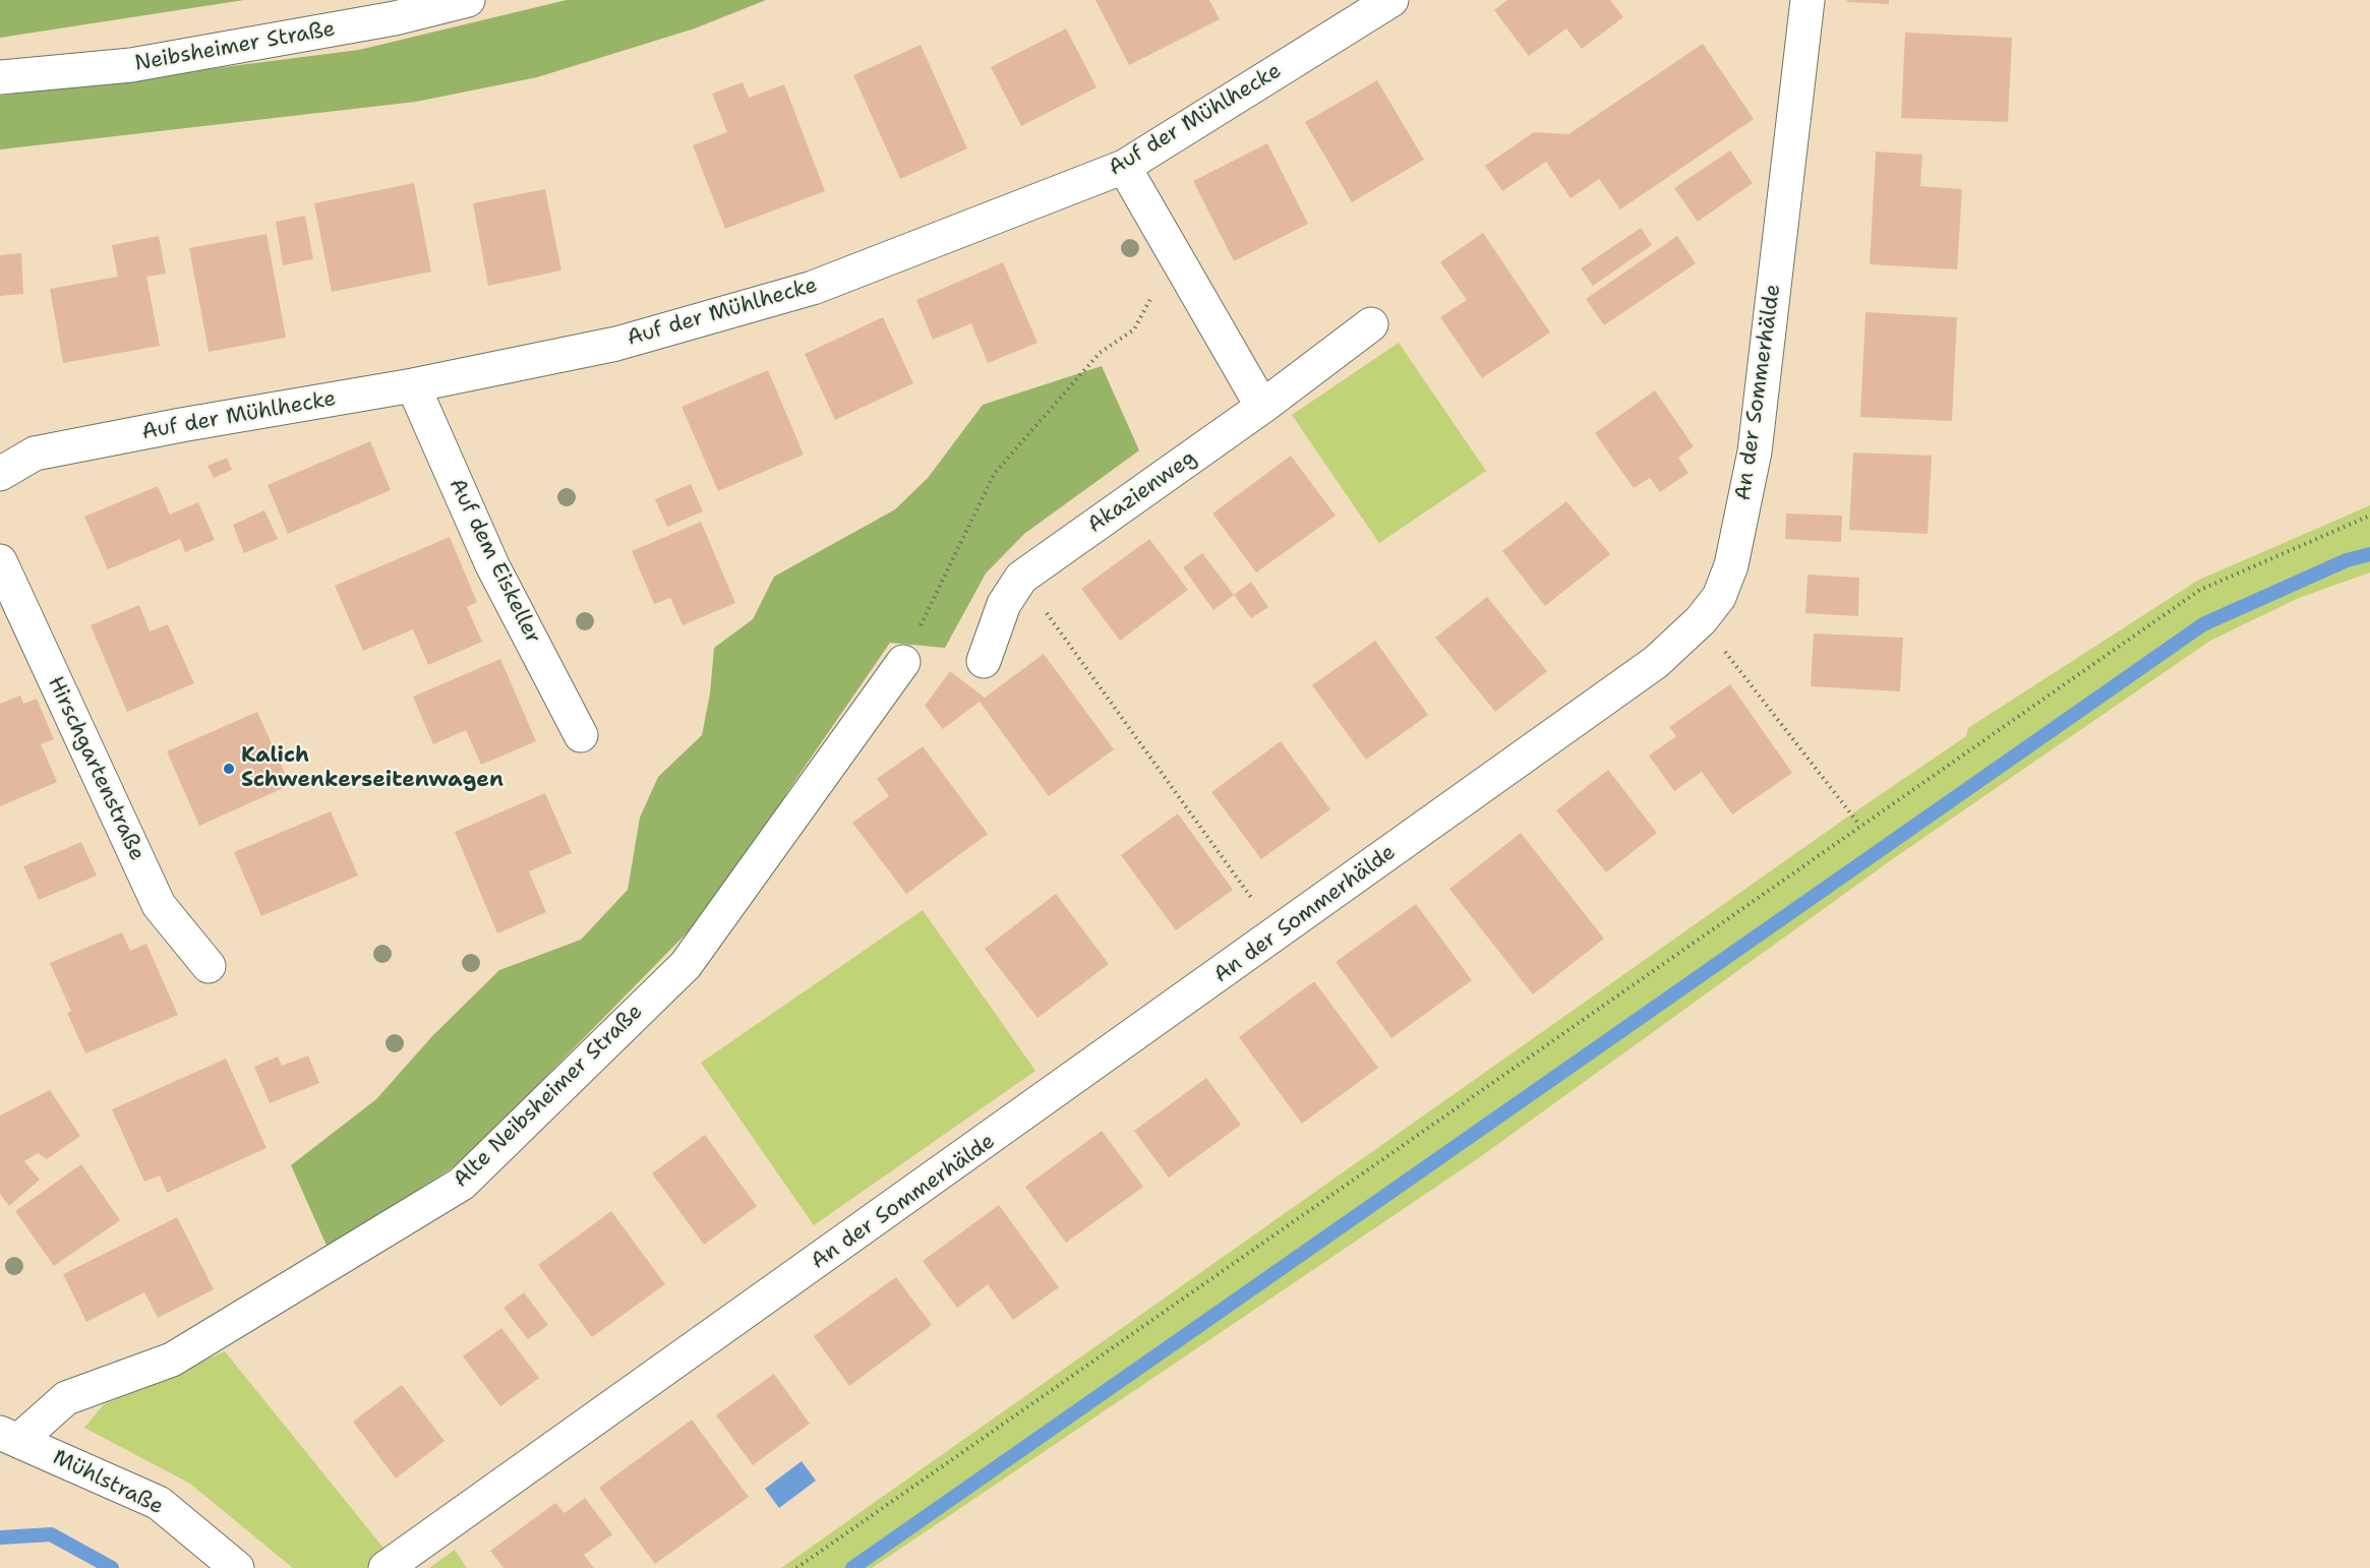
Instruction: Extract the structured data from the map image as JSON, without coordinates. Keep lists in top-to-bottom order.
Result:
{
  "streets": {
    "street": [
      "Neibsheimer Straße",
      "Auf der Mühlhecke",
      "An der Sommerhälde",
      "Akazienweg",
      "Auf dem Eiskeller",
      "Hirschgartenstraße",
      "Alte Neibsheimer Straße",
      "Mühlstraße"
    ]
  },
  "crossings": [
    ["Auf der Mühlhecke", "Auf dem Eiskeller"],
    ["Alte Neibsheimer Straße", "Mühlstraße"]
  ],
  "places": ["Kalich Schwenkerseitenwagen"]
}
